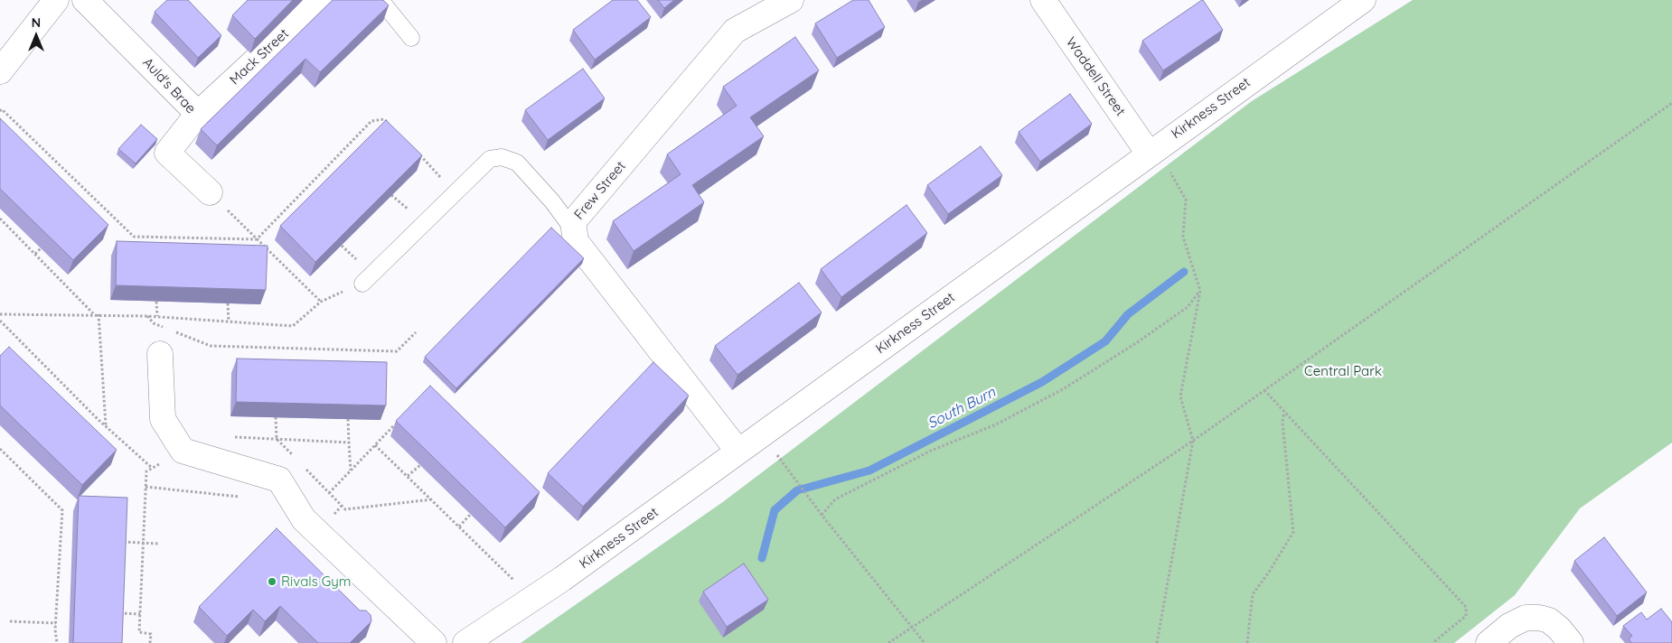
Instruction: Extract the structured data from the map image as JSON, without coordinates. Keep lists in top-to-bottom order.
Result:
{
  "streets": {
    "street": [
      "Mack Street",
      "Waddell Street",
      "Auld's Brae",
      "Kirkness Street",
      "Frew Street"
    ]
  },
  "crossings": [
    ["Mack Street", "Auld's Brae"],
    ["Waddell Street", "Kirkness Street"],
    ["Kirkness Street", "Frew Street"]
  ],
  "water": ["South Burn"],
  "parks": ["Central Park"],
  "places": ["Rivals Gym"],
  "north": "top"
}
